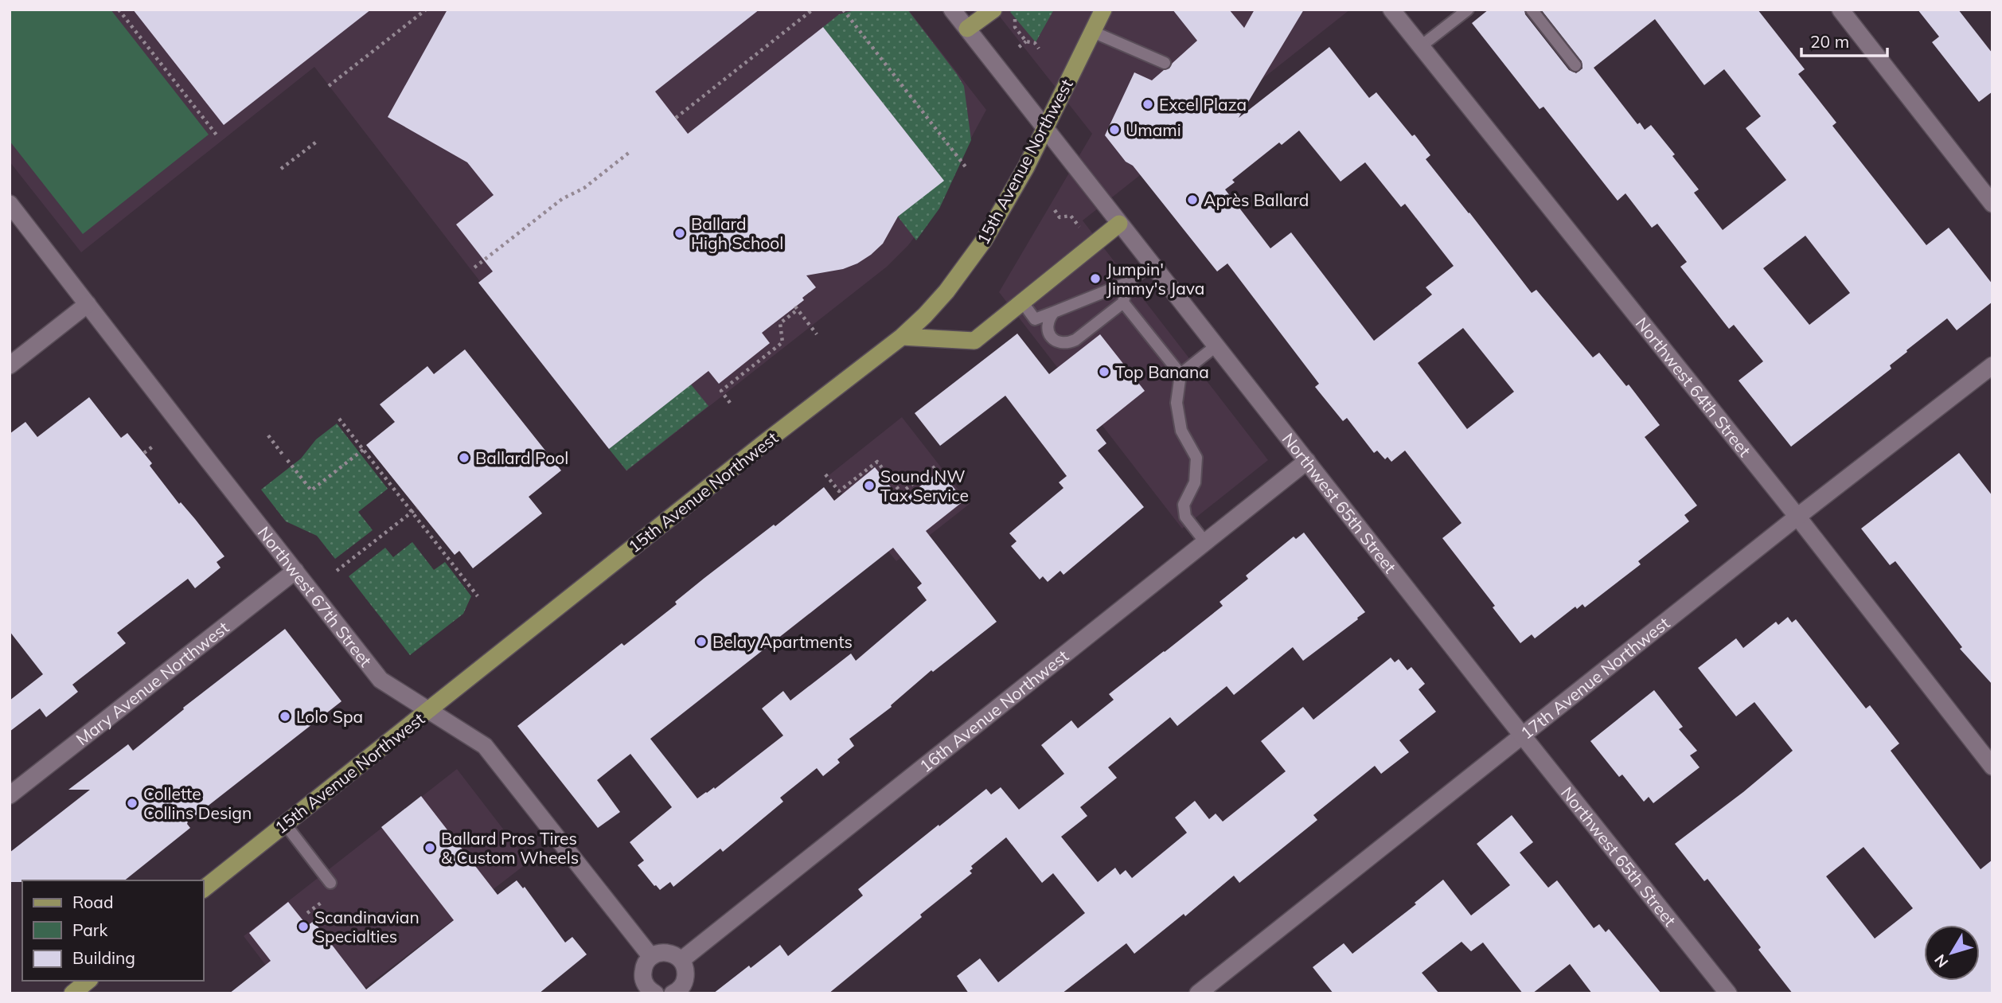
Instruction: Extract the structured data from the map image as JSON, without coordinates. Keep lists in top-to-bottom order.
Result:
{
  "streets": {
    "main road": ["15th Avenue Northwest"],
    "street": [
      "Northwest 64th Street",
      "Northwest 65th Street",
      "Northwest 67th Street",
      "17th Avenue Northwest",
      "Mary Avenue Northwest",
      "16th Avenue Northwest"
    ]
  },
  "crossings": [
    ["15th Avenue Northwest", "Northwest 65th Street"],
    ["15th Avenue Northwest", "Northwest 67th Street"],
    ["Northwest 64th Street", "17th Avenue Northwest"],
    ["Northwest 65th Street", "17th Avenue Northwest"],
    ["Northwest 65th Street", "16th Avenue Northwest"],
    ["Northwest 67th Street", "Mary Avenue Northwest"]
  ],
  "places": [
    "Excel Plaza",
    "Umami",
    "Après Ballard",
    "Ballard High School",
    "Jumpin' Jimmy's Java",
    "Top Banana",
    "Ballard Pool",
    "Sound NW Tax Service",
    "Belay Apartments",
    "Lolo Spa",
    "Collette Collins Design",
    "Ballard Pros Tires & Custom Wheels",
    "Scandinavian Specialties"
  ],
  "legend": ["Road", "Park", "Building"],
  "scale_bar": "20 m",
  "north": "bottom left"
}
